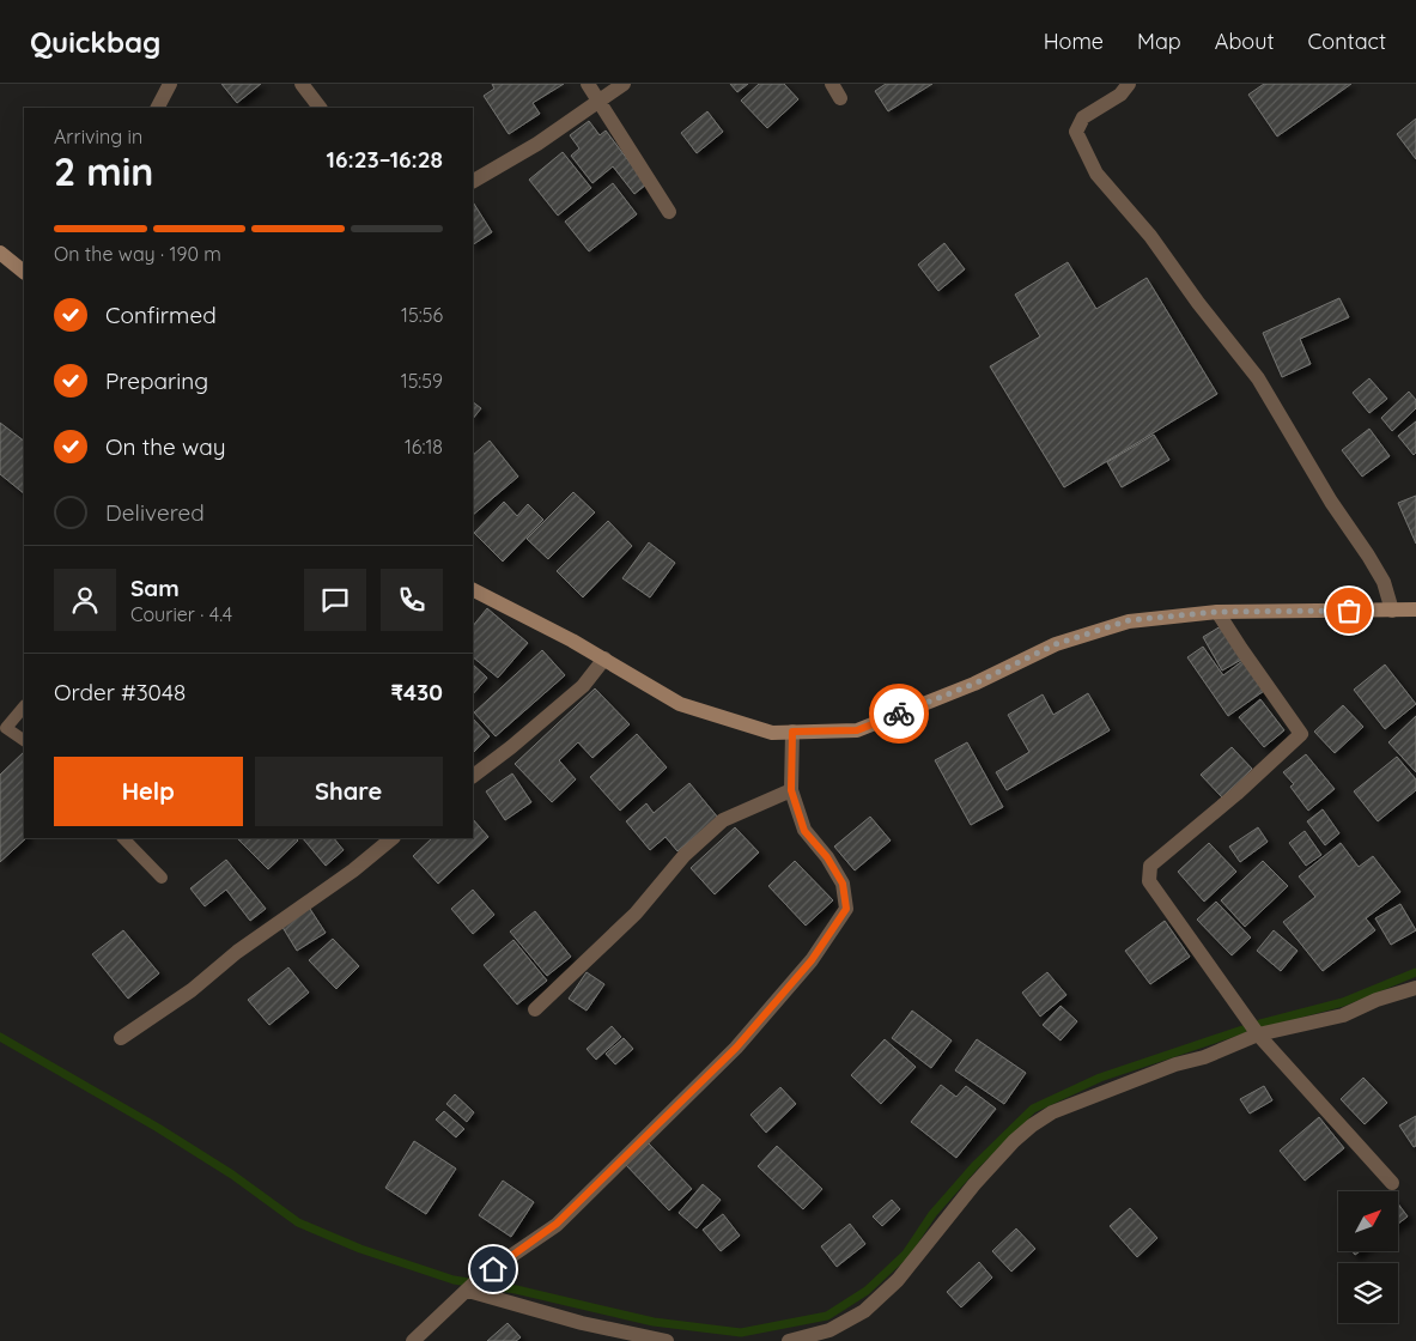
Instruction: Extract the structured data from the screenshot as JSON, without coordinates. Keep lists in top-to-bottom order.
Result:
{
  "north": "top right",
  "page": {
    "header": "Quickbag",
    "nav": [
      "Home",
      "Map",
      "About",
      "Contact"
    ],
    "heading": ["2 min", "Arriving in", "16:23–16:28"],
    "panel": [
      "Sam",
      "Courier · 4.4",
      "Order #3048",
      "₹430"
    ],
    "bar": "On the way · 190 m",
    "list": [
      ["Confirmed", "15:56"],
      ["Preparing", "15:59"],
      ["On the way", "16:18"],
      "Delivered"
    ],
    "buttons": ["Help", "Share"]
  }
}
